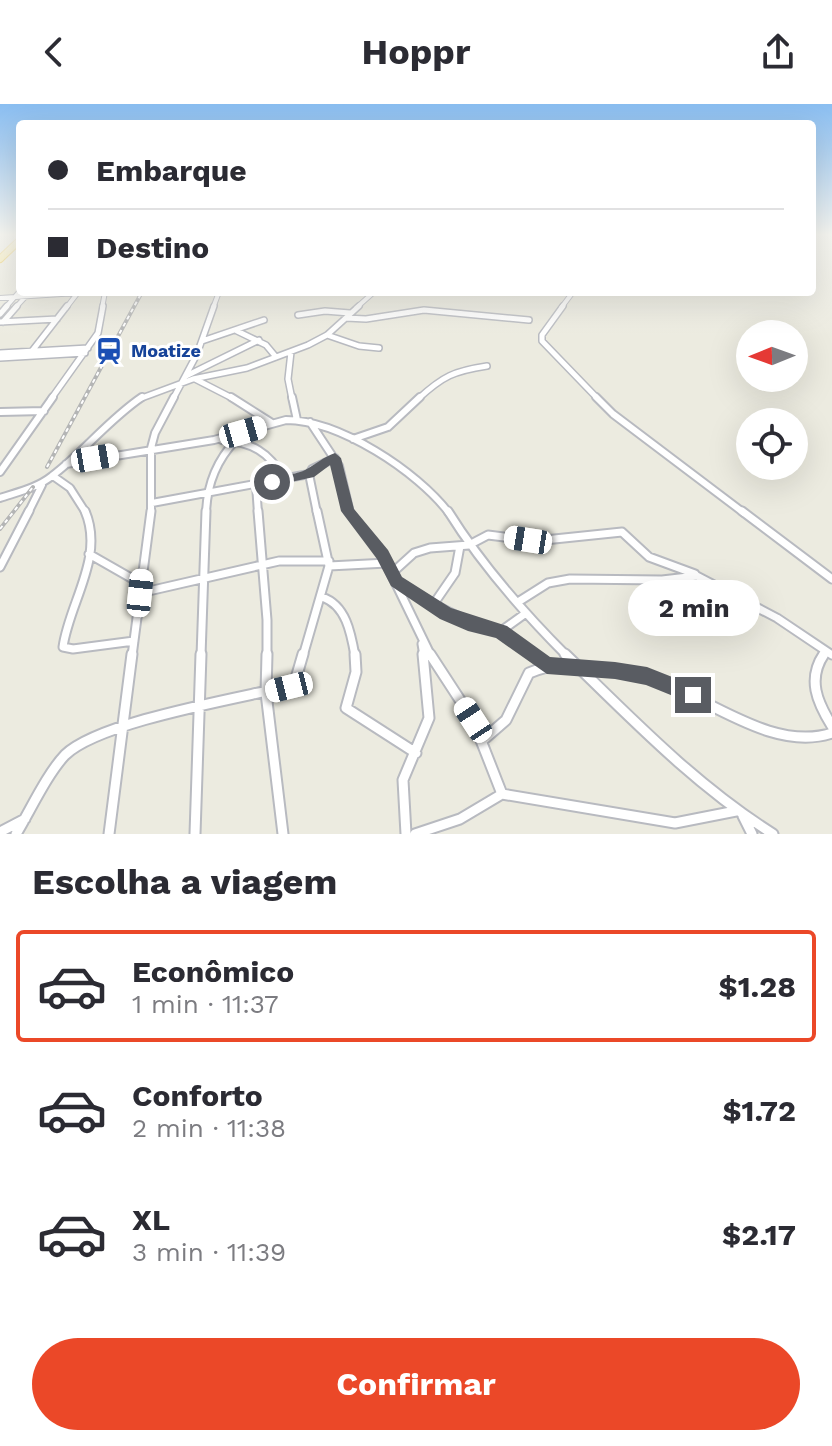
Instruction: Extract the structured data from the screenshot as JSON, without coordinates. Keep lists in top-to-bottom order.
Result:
{
  "places": {
    "station": ["Moatize"]
  },
  "north": "left",
  "page": {
    "header": "Hoppr",
    "banner": ["Embarque", "Destino"],
    "bubble": "2 min",
    "heading": "Escolha a viagem",
    "list": [
      {
        "name": "Econômico",
        "note": "1 min · 11:37",
        "value": "$1.28"
      },
      {
        "name": "Conforto",
        "note": "2 min · 11:38",
        "value": "$1.72"
      },
      {
        "name": "XL",
        "note": "3 min · 11:39",
        "value": "$2.17"
      }
    ],
    "buttons": "Confirmar"
  }
}
